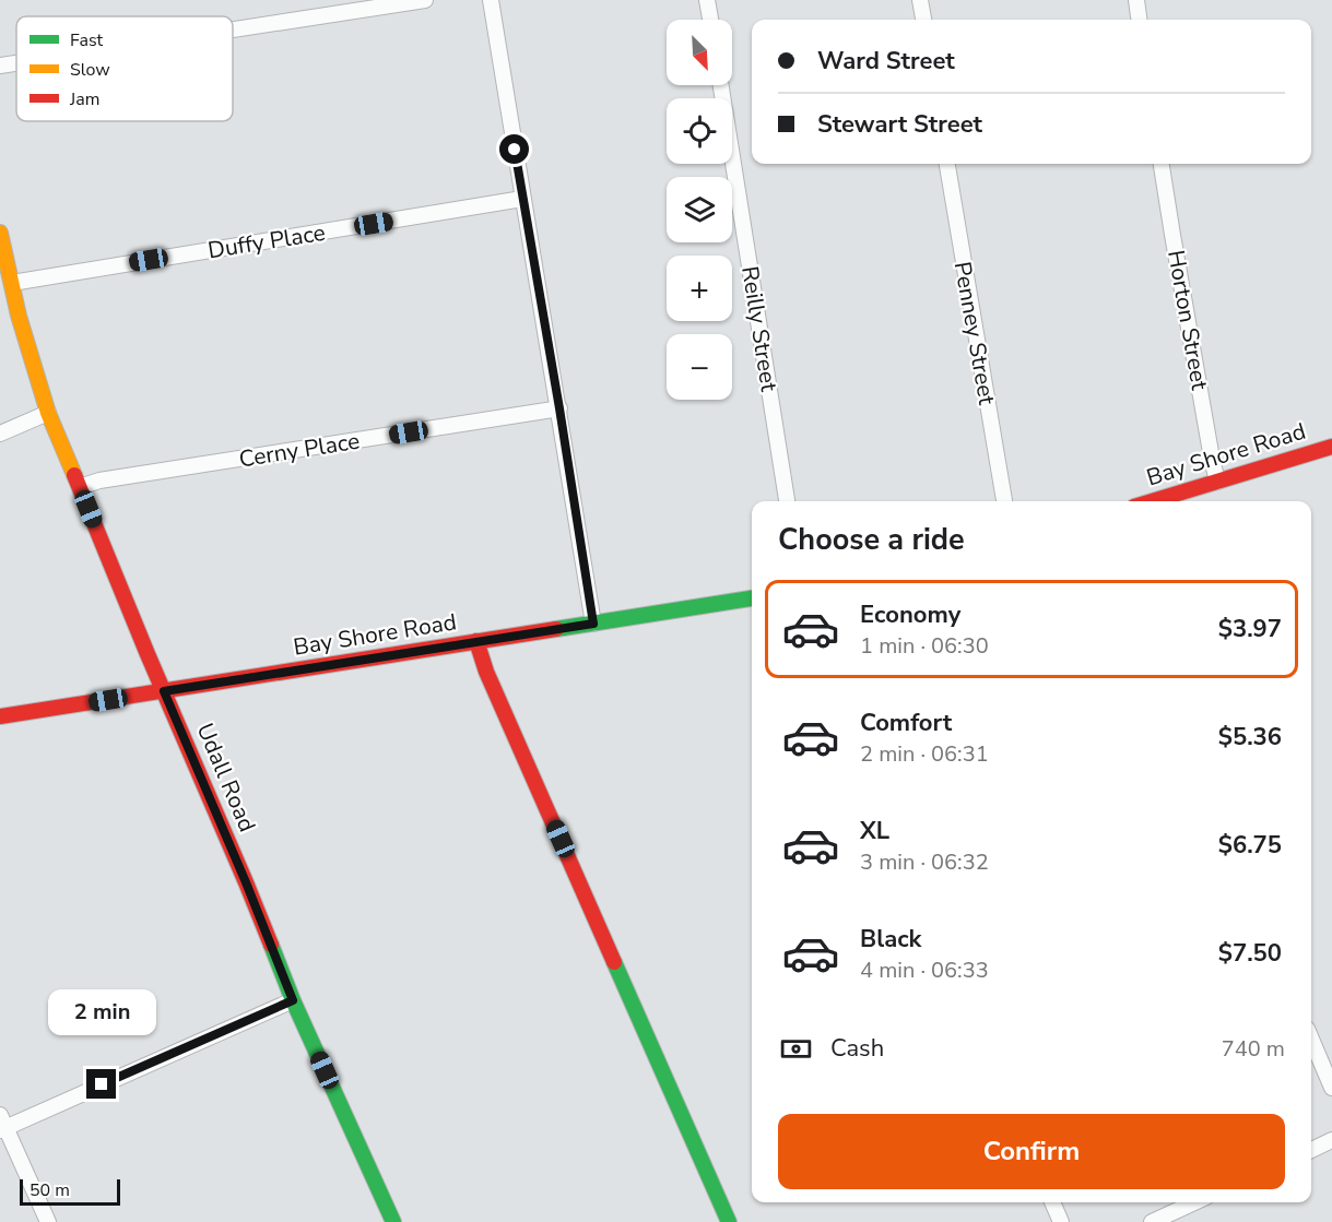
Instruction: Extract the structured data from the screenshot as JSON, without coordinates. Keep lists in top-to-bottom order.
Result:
{
  "streets": {
    "street": [
      "Duffy Place",
      "Horton Street",
      "Reilly Street",
      "Penney Street",
      "Cerny Place",
      "Bay Shore Road",
      "Udall Road"
    ]
  },
  "crossings": [
    ["Duffy Place", "Udall Road"],
    ["Horton Street", "Bay Shore Road"],
    ["Cerny Place", "Udall Road"],
    ["Bay Shore Road", "Udall Road"]
  ],
  "legend": ["Fast", "Slow", "Jam"],
  "scale_bar": "50 m",
  "north": "bottom right",
  "page": {
    "map_buttons": ["+", "−"],
    "banner": ["Ward Street", "Stewart Street"],
    "heading": "Choose a ride",
    "list": [
      {
        "name": "Economy",
        "note": "1 min · 06:30",
        "value": "$3.97"
      },
      {
        "name": "Comfort",
        "note": "2 min · 06:31",
        "value": "$5.36"
      },
      {
        "name": "XL",
        "note": "3 min · 06:32",
        "value": "$6.75"
      },
      {
        "name": "Black",
        "note": "4 min · 06:33",
        "value": "$7.50"
      }
    ],
    "bubble": "2 min",
    "pay": ["Cash", "740 m"],
    "buttons": "Confirm",
    "scale": "50 m"
  }
}
